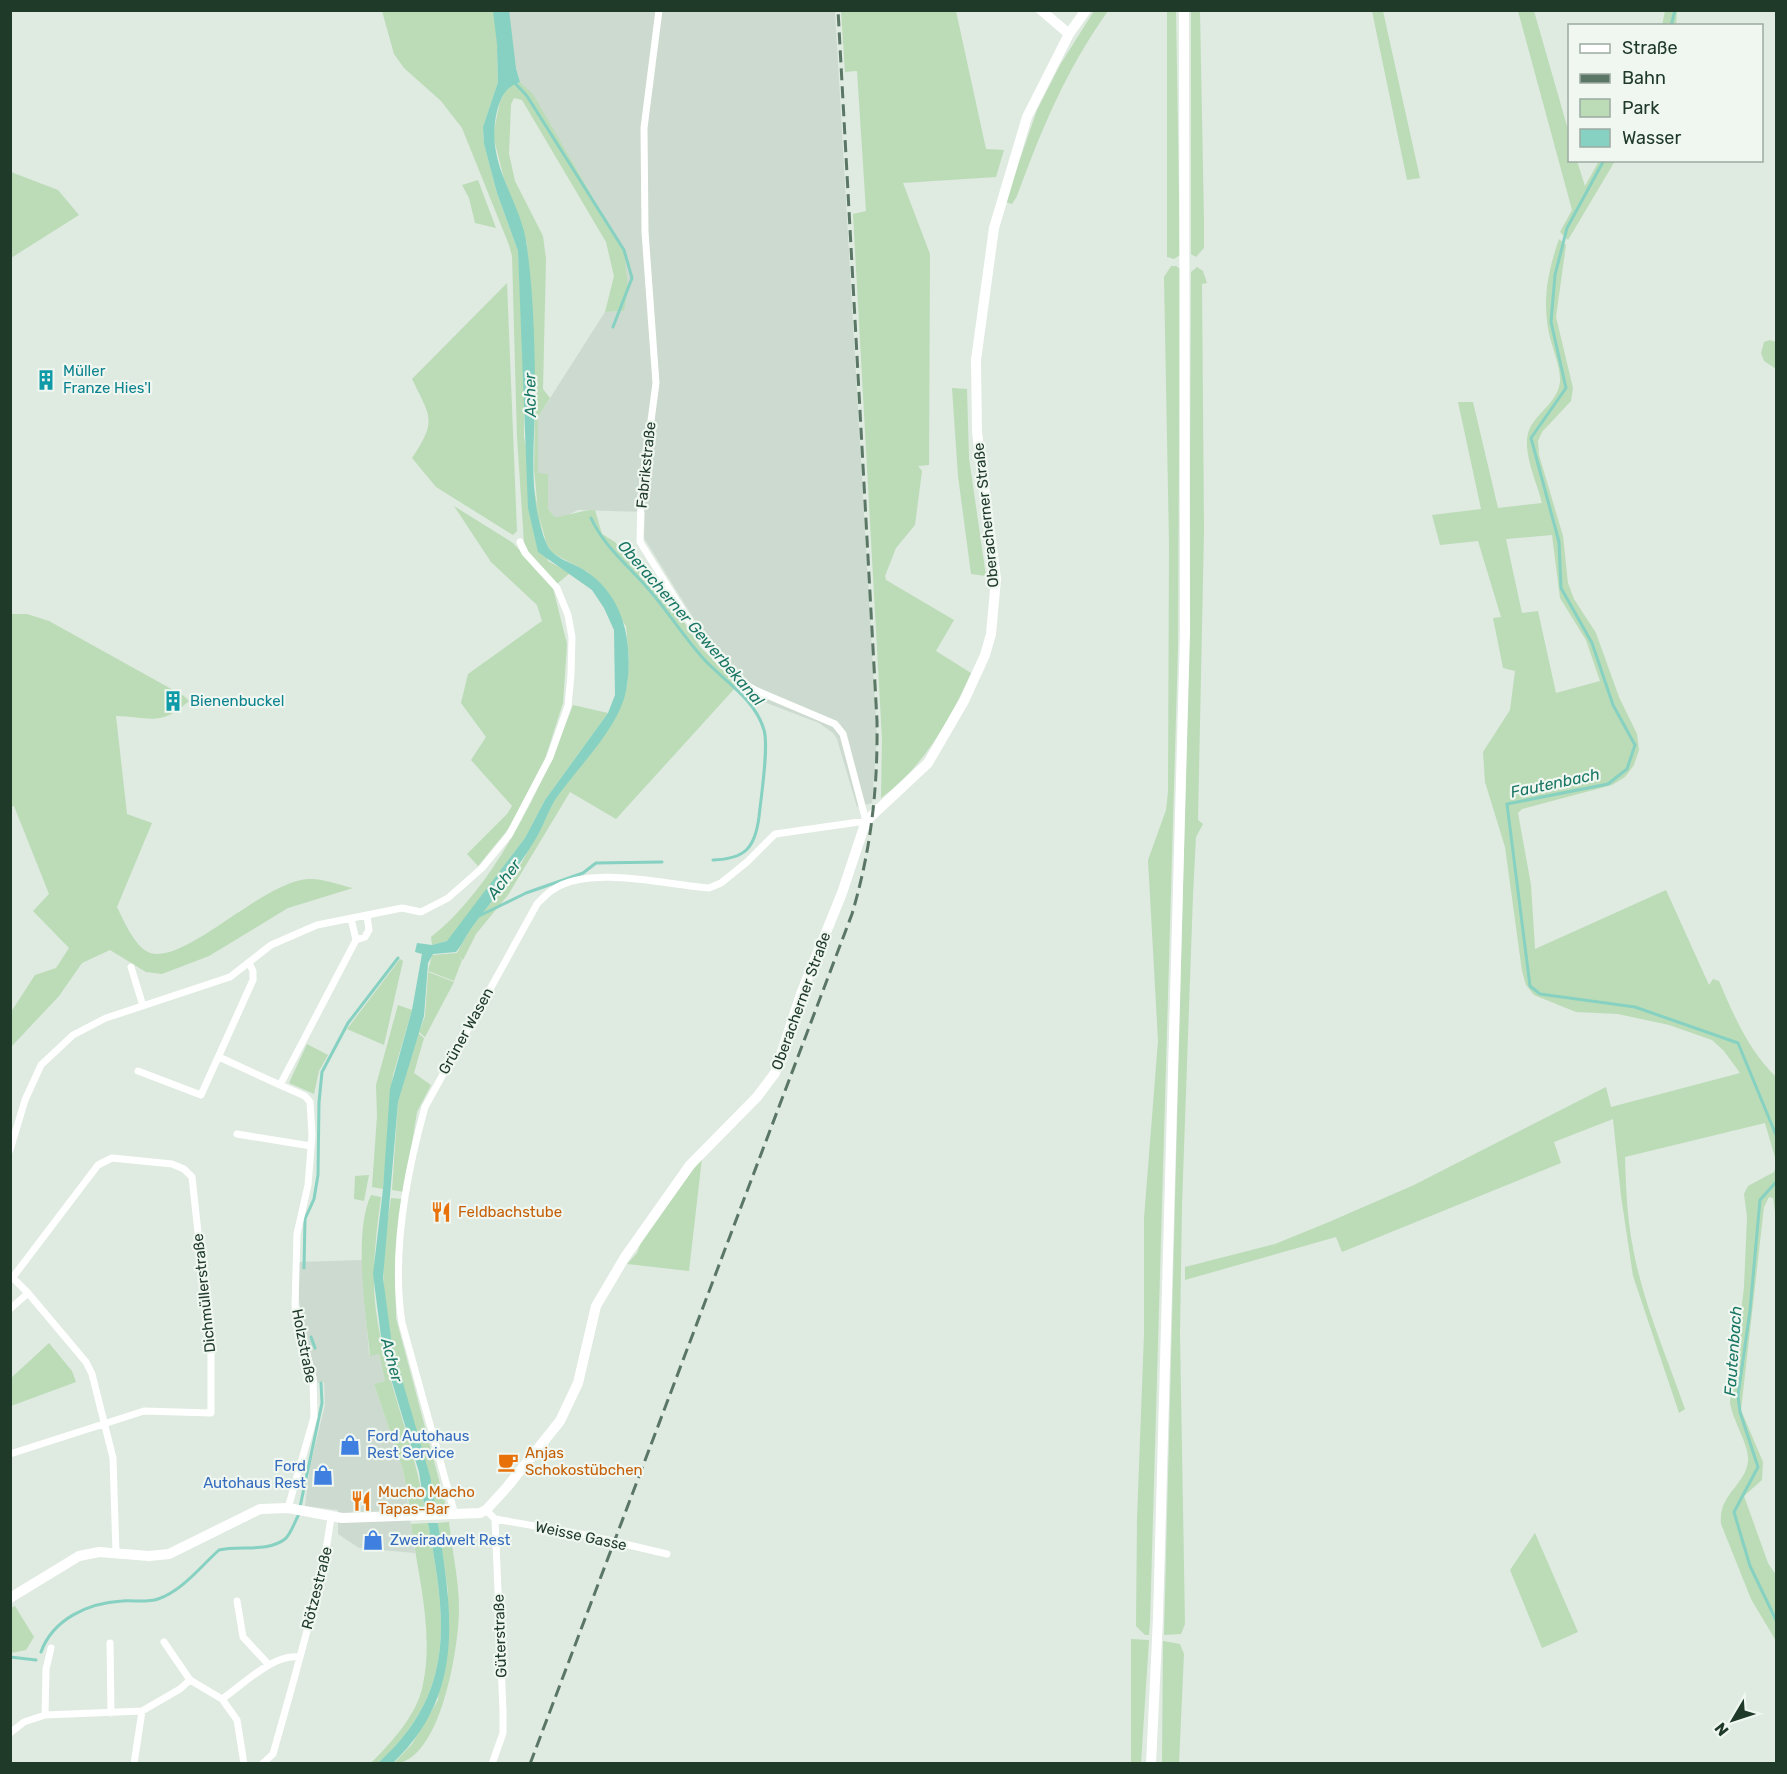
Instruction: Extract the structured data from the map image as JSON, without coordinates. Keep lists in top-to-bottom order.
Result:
{
  "streets": {
    "street": [
      "Fabrikstraße",
      "Oberacherner Straße",
      "Grüner Wasen",
      "Dichmüllerstraße",
      "Holzstraße",
      "Weisse Gasse",
      "Rötzestraße",
      "Güterstraße"
    ]
  },
  "crossings": [
    ["Fabrikstraße", "Oberacherner Straße"],
    ["Fabrikstraße", "Grüner Wasen"],
    ["Oberacherner Straße", "Grüner Wasen"],
    ["Weisse Gasse", "Güterstraße"]
  ],
  "water": ["Acher", "Oberacherner Gewerbekanal", "Fautenbach"],
  "places": {
    "building": ["Müller Franze Hies'l", "Bienenbuckel"],
    "restaurant": ["Feldbachstube", "Mucho Macho Tapas-Bar"],
    "shop": ["Ford Autohaus Rest Service", "Ford Autohaus Rest", "Zweiradwelt Rest"],
    "cafe": ["Anjas Schokostübchen"]
  },
  "legend": [
    "Straße",
    "Bahn",
    "Park",
    "Wasser"
  ],
  "north": "bottom left"
}
